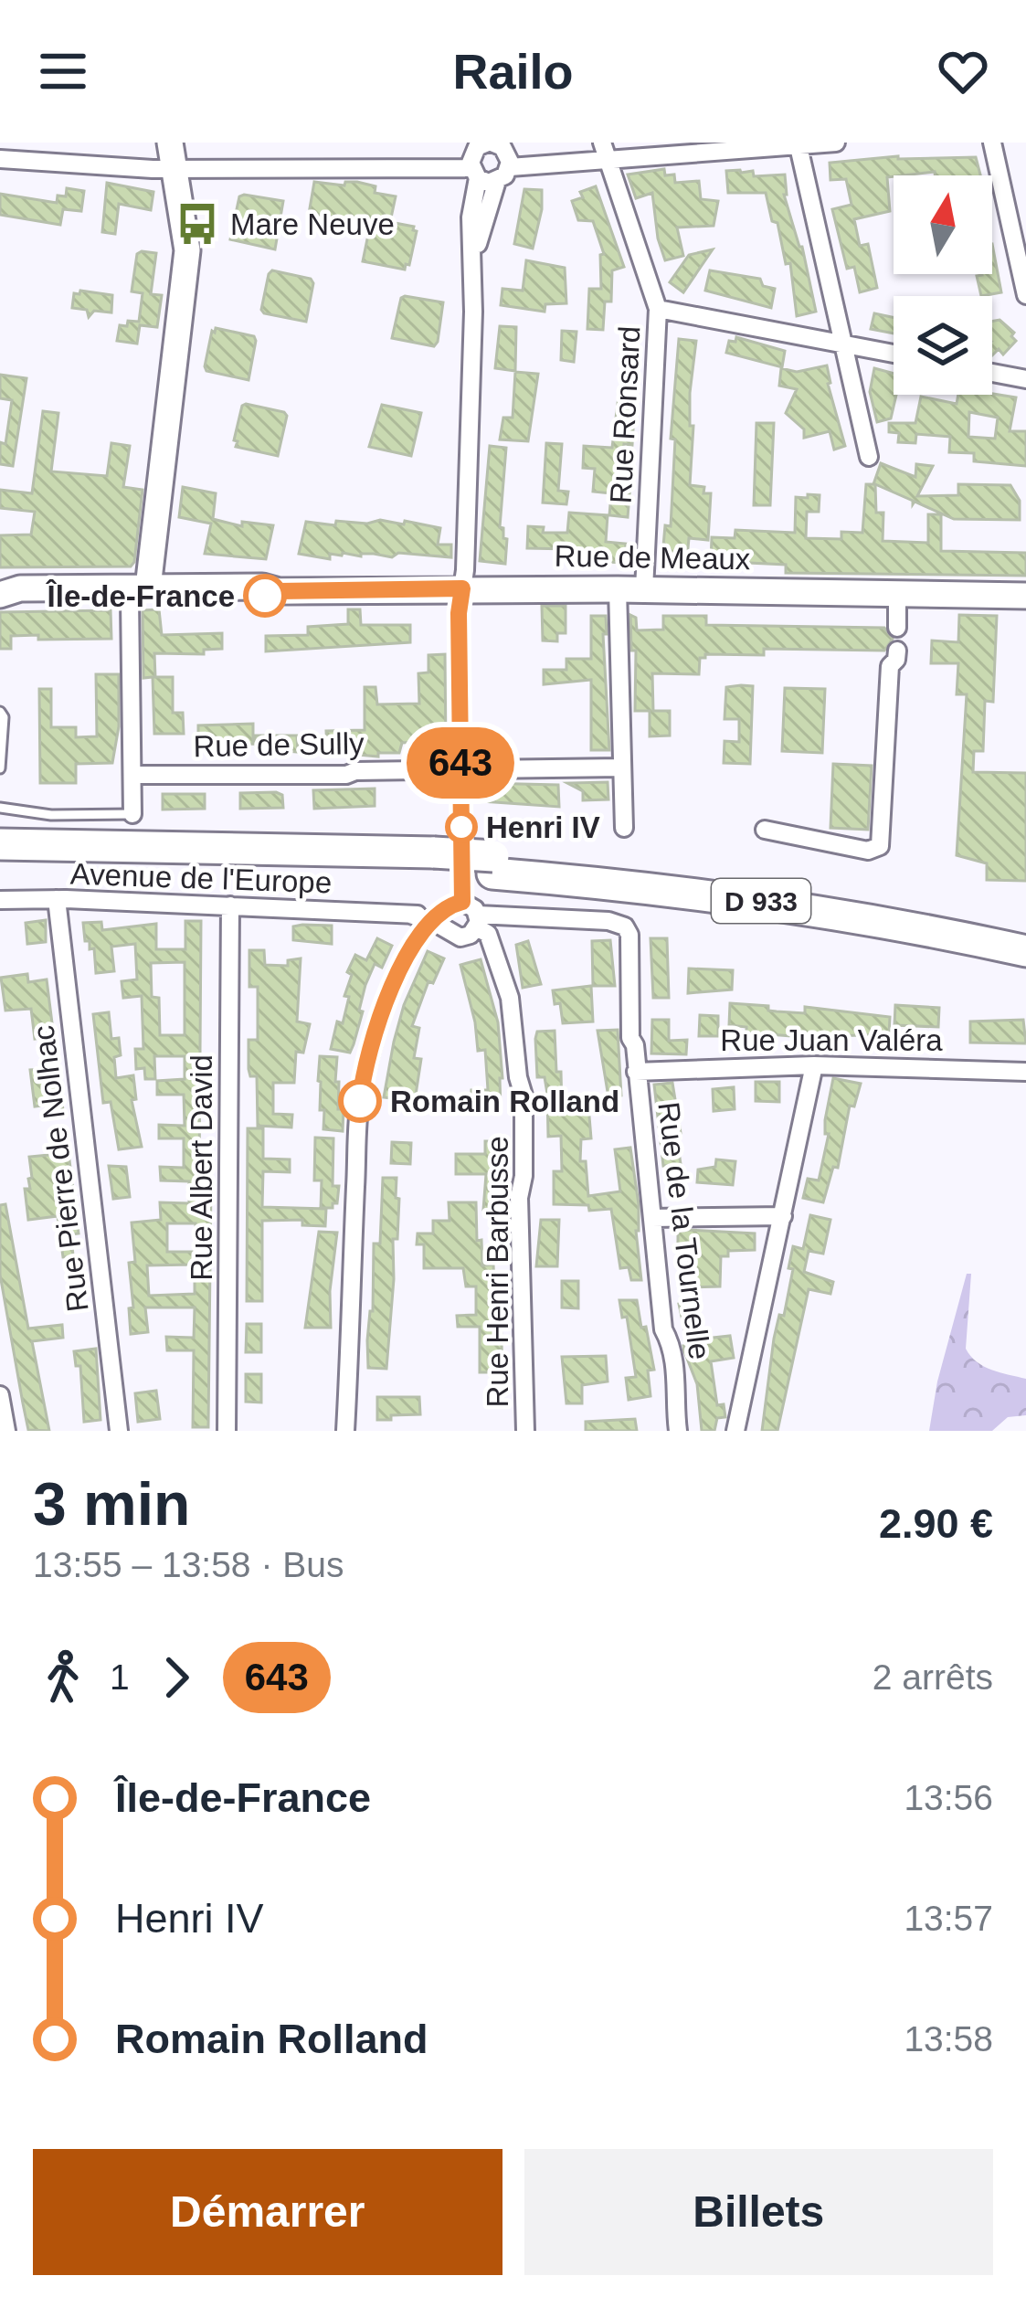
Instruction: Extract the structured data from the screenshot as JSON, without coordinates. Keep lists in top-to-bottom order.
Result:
{
  "streets": {
    "highway": ["D 933"],
    "main road": ["Rue de Meaux"],
    "street": [
      "Rue Ronsard",
      "Rue de Sully",
      "Avenue de l'Europe",
      "Rue Juan Valéra",
      "Rue Albert David",
      "Rue Pierre de Nolhac",
      "Rue de la Tournelle",
      "Rue Henri Barbusse"
    ]
  },
  "crossings": [
    ["Rue Ronsard", "Rue de Meaux"],
    ["Avenue de l'Europe", "Rue Albert David"],
    ["Avenue de l'Europe", "Rue Pierre de Nolhac"],
    ["Avenue de l'Europe", "Rue de la Tournelle"],
    ["Avenue de l'Europe", "Rue Henri Barbusse"],
    ["Rue Juan Valéra", "Rue de la Tournelle"],
    ["Rue de la Tournelle", "Rue Henri Barbusse"]
  ],
  "places": {
    "bus stop": ["Mare Neuve"],
    "other": ["Île-de-France", "Henri IV", "Romain Rolland"]
  },
  "lines": ["bus line 643"],
  "north": "top",
  "page": {
    "header": "Railo",
    "on_map": "643",
    "heading": ["3 min", "13:55 – 13:58 · Bus", "2.90 €"],
    "legs": ["1", "643", "2 arrêts"],
    "list": [
      {
        "name": "Île-de-France",
        "value": "13:56"
      },
      {
        "name": "Henri IV",
        "value": "13:57"
      },
      {
        "name": "Romain Rolland",
        "value": "13:58"
      }
    ],
    "buttons": ["Démarrer", "Billets"]
  }
}
